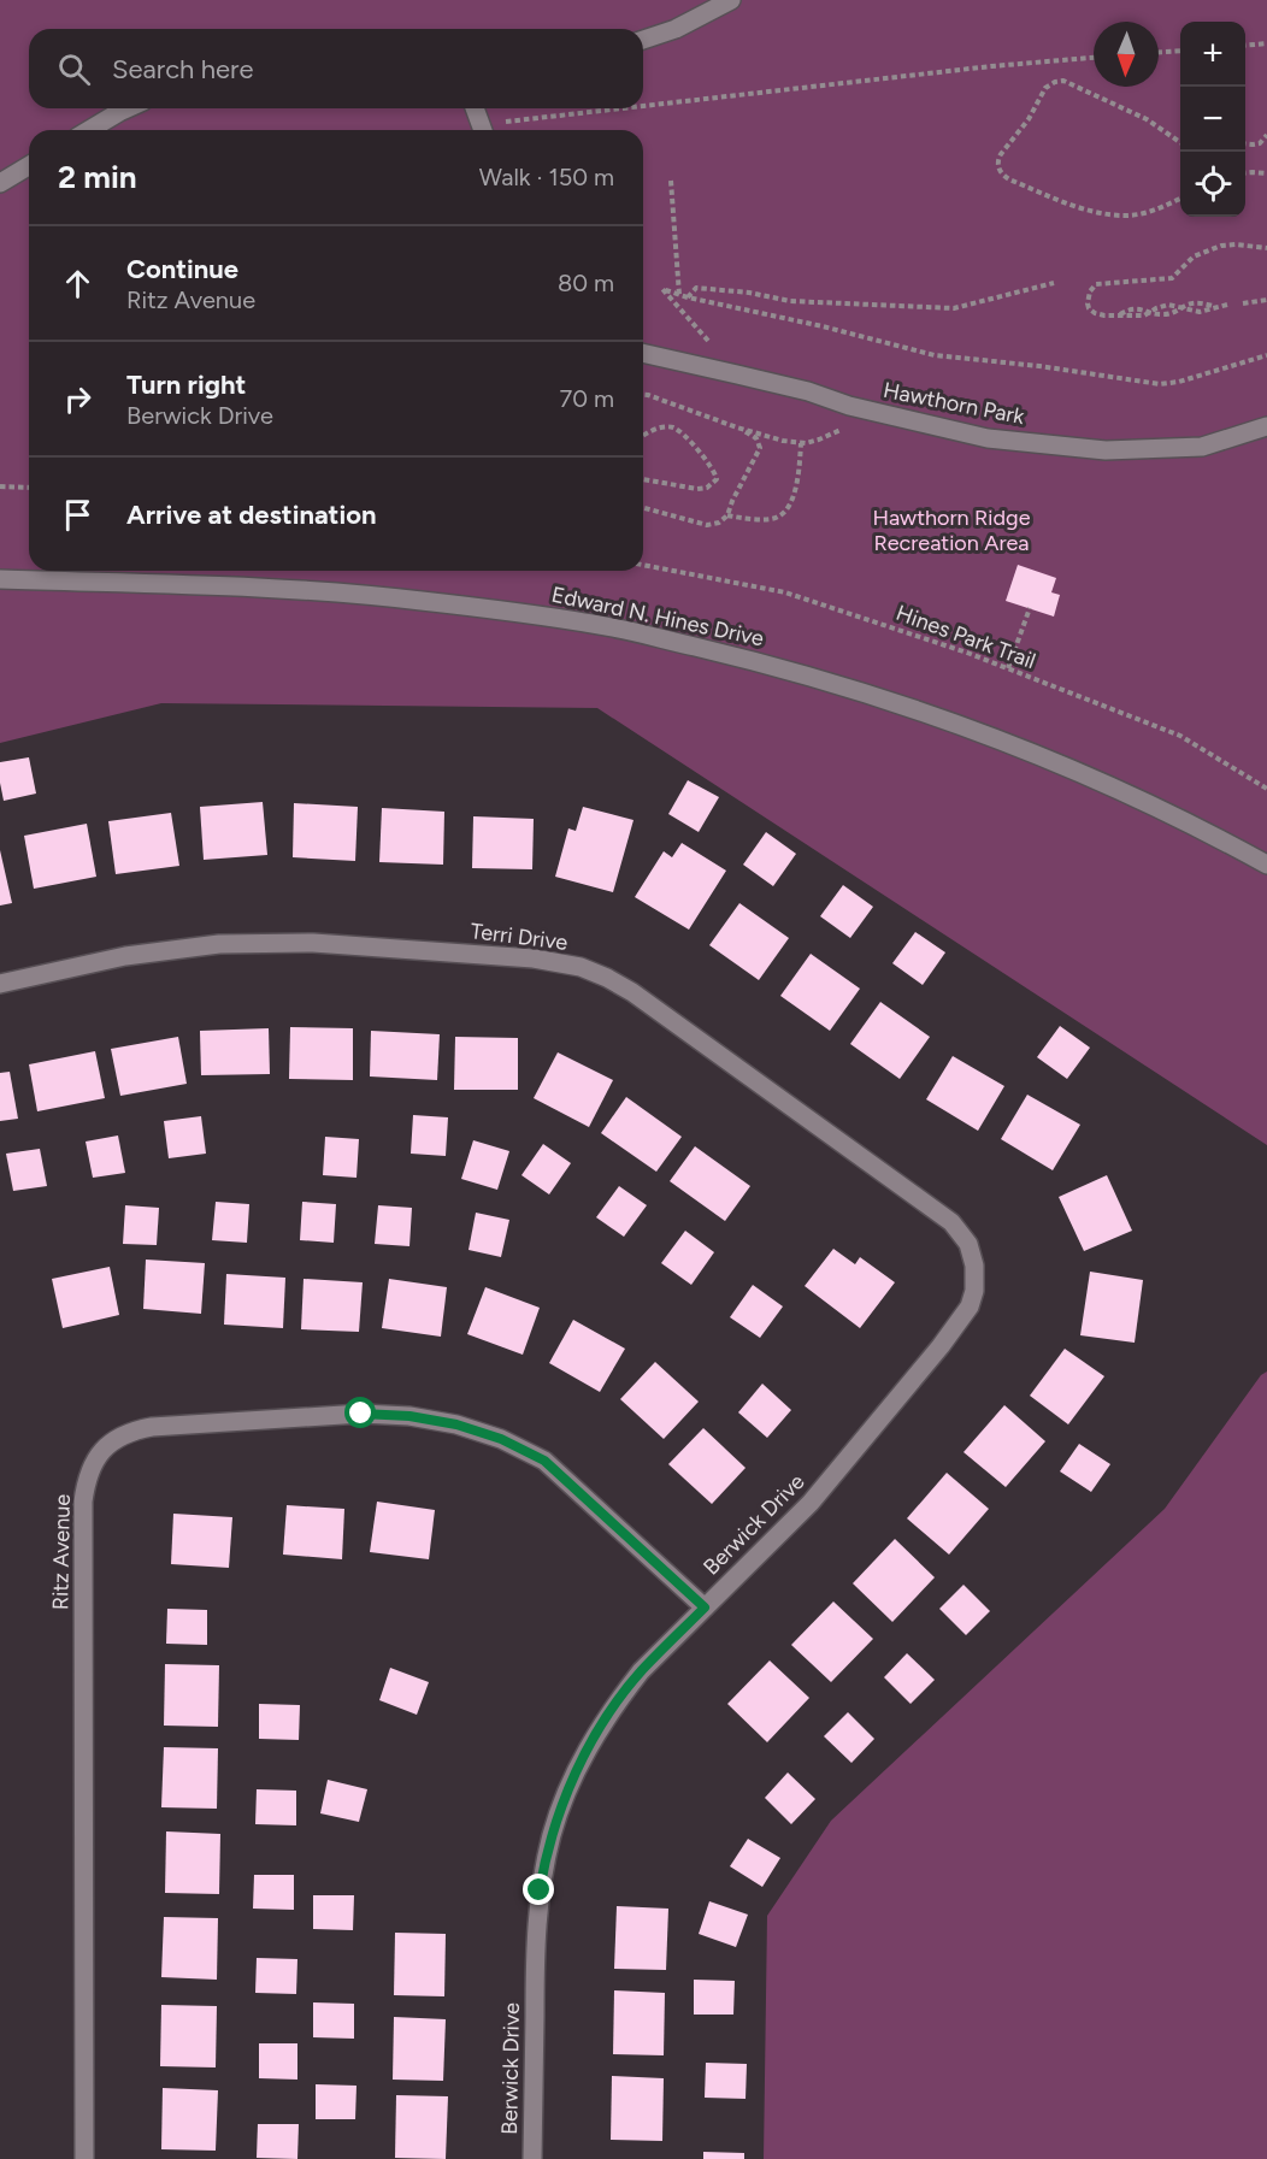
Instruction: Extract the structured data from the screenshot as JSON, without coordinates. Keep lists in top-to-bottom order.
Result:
{
  "streets": {
    "street": [
      "Hawthorn Park",
      "Edward N. Hines Drive",
      "Terri Drive",
      "Berwick Drive",
      "Ritz Avenue"
    ],
    "path": ["Hines Park Trail"]
  },
  "crossings": [
    ["Terri Drive", "Berwick Drive"],
    ["Berwick Drive", "Ritz Avenue"]
  ],
  "parks": ["Hawthorn Ridge Recreation Area"],
  "north": "bottom",
  "page": {
    "map_buttons": ["+", "−"],
    "search": "Search here",
    "heading": ["2 min", "Walk · 150 m"],
    "list": [
      ["Continue", "Ritz Avenue", "80 m"],
      ["Turn right", "Berwick Drive", "70 m"],
      "Arrive at destination"
    ]
  }
}
